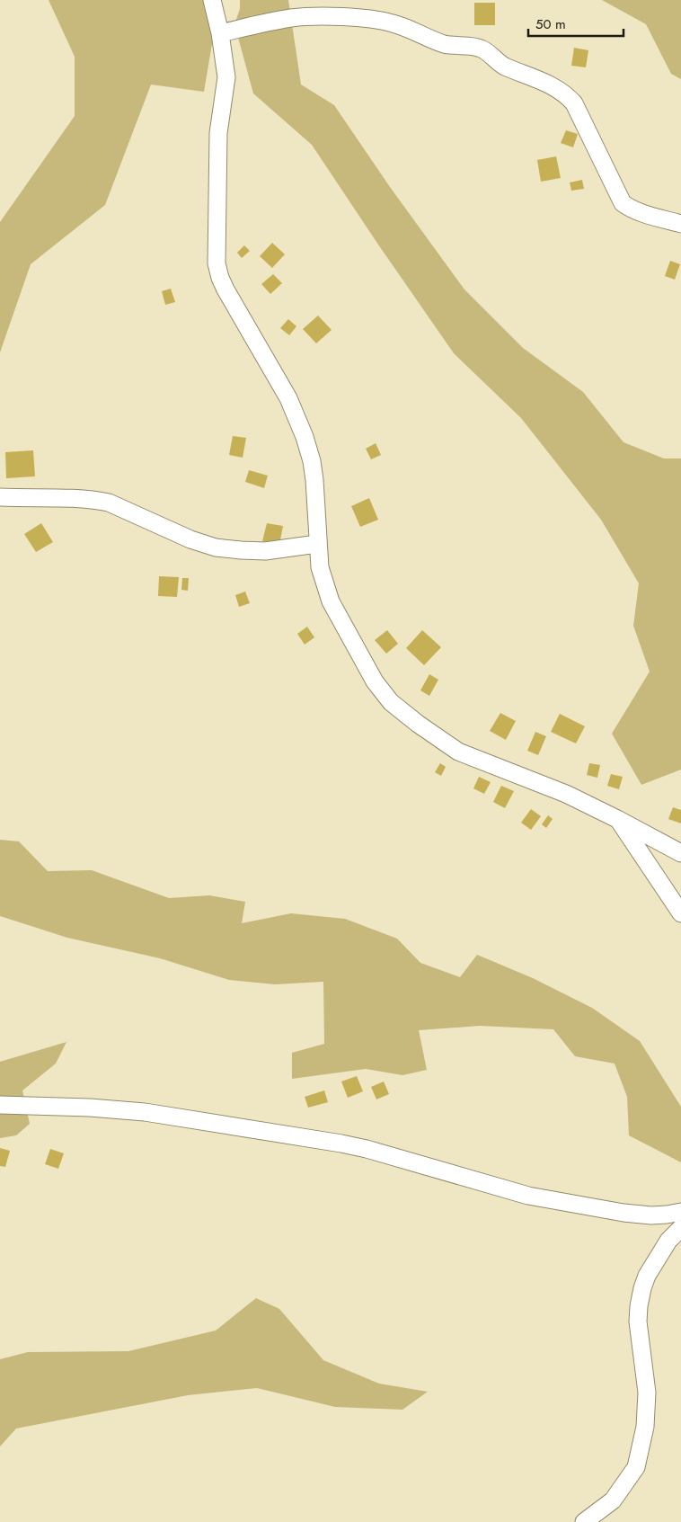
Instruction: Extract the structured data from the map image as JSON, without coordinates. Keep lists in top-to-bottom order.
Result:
{
  "scale_bar": "50 m"
}
